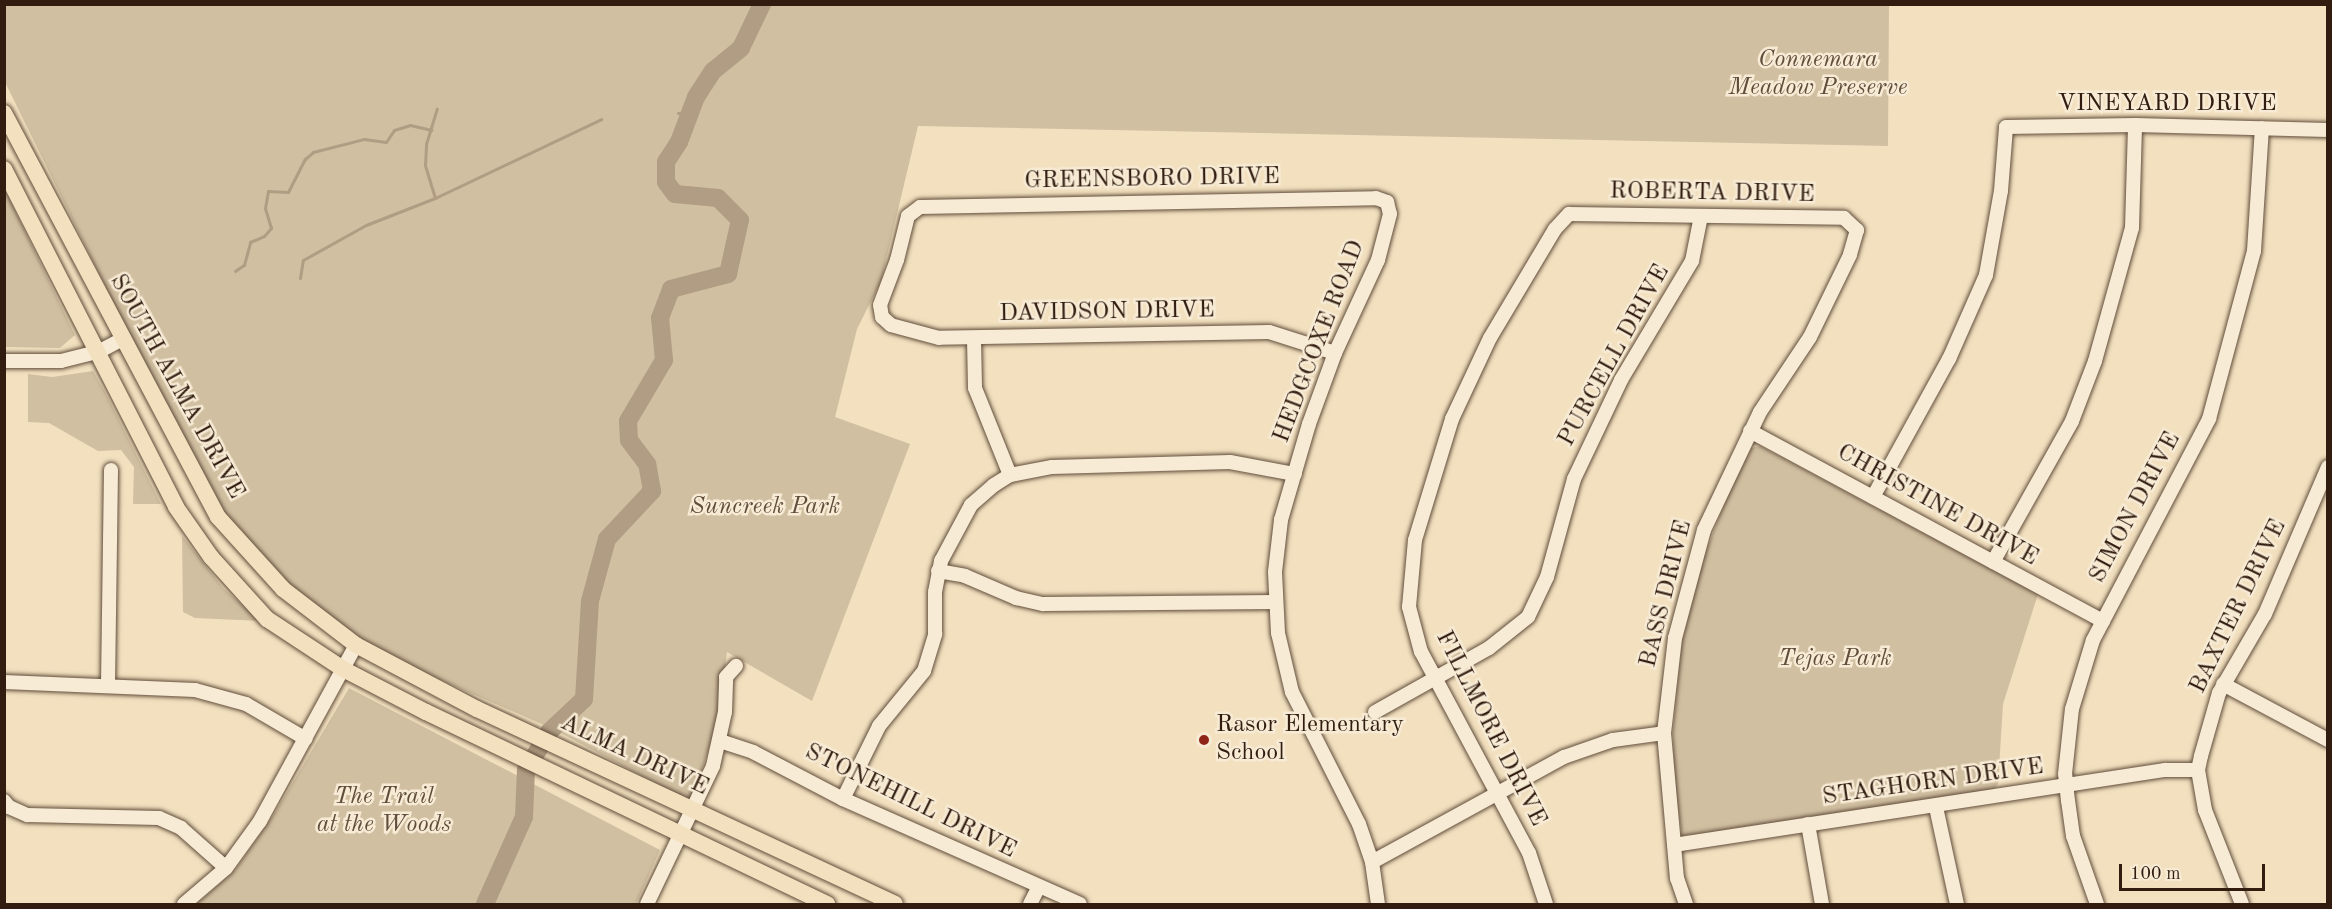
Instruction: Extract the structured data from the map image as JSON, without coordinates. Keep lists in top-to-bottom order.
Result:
{
  "streets": {
    "main road": ["SOUTH ALMA DRIVE", "ALMA DRIVE"],
    "street": [
      "VINEYARD DRIVE",
      "GREENSBORO DRIVE",
      "ROBERTA DRIVE",
      "DAVIDSON DRIVE",
      "HEDGCOXE ROAD",
      "PURCELL DRIVE",
      "CHRISTINE DRIVE",
      "SIMON DRIVE",
      "BASS DRIVE",
      "BAXTER DRIVE",
      "FILLMORE DRIVE",
      "STAGHORN DRIVE",
      "STONEHILL DRIVE"
    ]
  },
  "crossings": [
    ["VINEYARD DRIVE", "CHRISTINE DRIVE"],
    ["VINEYARD DRIVE", "SIMON DRIVE"],
    ["GREENSBORO DRIVE", "DAVIDSON DRIVE"],
    ["GREENSBORO DRIVE", "HEDGCOXE ROAD"],
    ["ROBERTA DRIVE", "PURCELL DRIVE"],
    ["ROBERTA DRIVE", "BASS DRIVE"],
    ["ROBERTA DRIVE", "FILLMORE DRIVE"],
    ["DAVIDSON DRIVE", "HEDGCOXE ROAD"],
    ["PURCELL DRIVE", "FILLMORE DRIVE"],
    ["SOUTH ALMA DRIVE", "ALMA DRIVE"],
    ["CHRISTINE DRIVE", "SIMON DRIVE"],
    ["CHRISTINE DRIVE", "BASS DRIVE"],
    ["SIMON DRIVE", "STAGHORN DRIVE"],
    ["BASS DRIVE", "STAGHORN DRIVE"],
    ["BAXTER DRIVE", "STAGHORN DRIVE"]
  ],
  "parks": [
    "Connemara Meadow Preserve",
    "Suncreek Park",
    "Tejas Park",
    "The Trail at the Woods"
  ],
  "places": ["Rasor Elementary School"],
  "scale_bar": "100 m"
}
